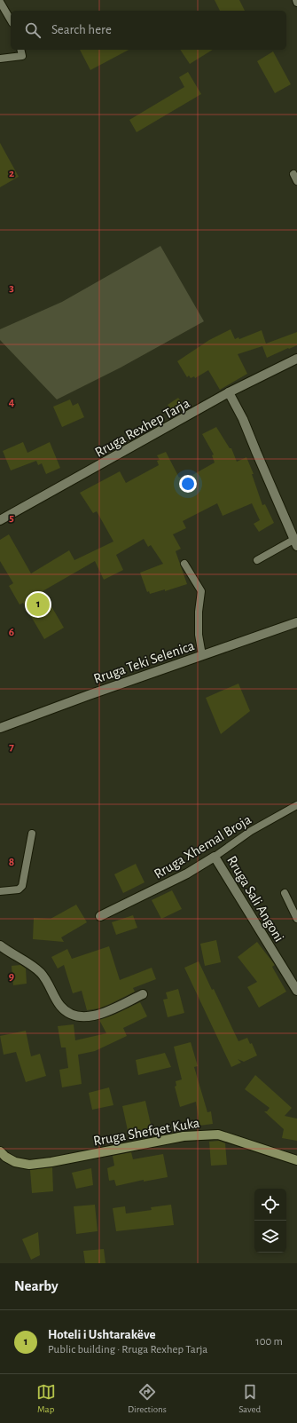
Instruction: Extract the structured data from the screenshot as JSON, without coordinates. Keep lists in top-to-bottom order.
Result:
{
  "streets": {
    "street": [
      "Rruga Rexhep Tarja",
      "Rruga Teki Selenica",
      "Rruga Xhemal Broja",
      "Rruga Sali Angoni",
      "Rruga Shefqet Kuka"
    ]
  },
  "crossings": [
    ["Rruga Xhemal Broja", "Rruga Sali Angoni"]
  ],
  "page": {
    "search": "Search here",
    "pins": "1",
    "heading": "Nearby",
    "list": [
      {
        "mark": "1",
        "name": "Hoteli i Ushtarakëve",
        "note": "Public building · Rruga Rexhep Tarja",
        "value": "100 m"
      }
    ],
    "nav": ["Map", "Directions", "Saved"]
  },
  "grid": {
    "rows": [
      "2",
      "3",
      "4",
      "5",
      "6",
      "7",
      "8",
      "9"
    ]
  }
}
